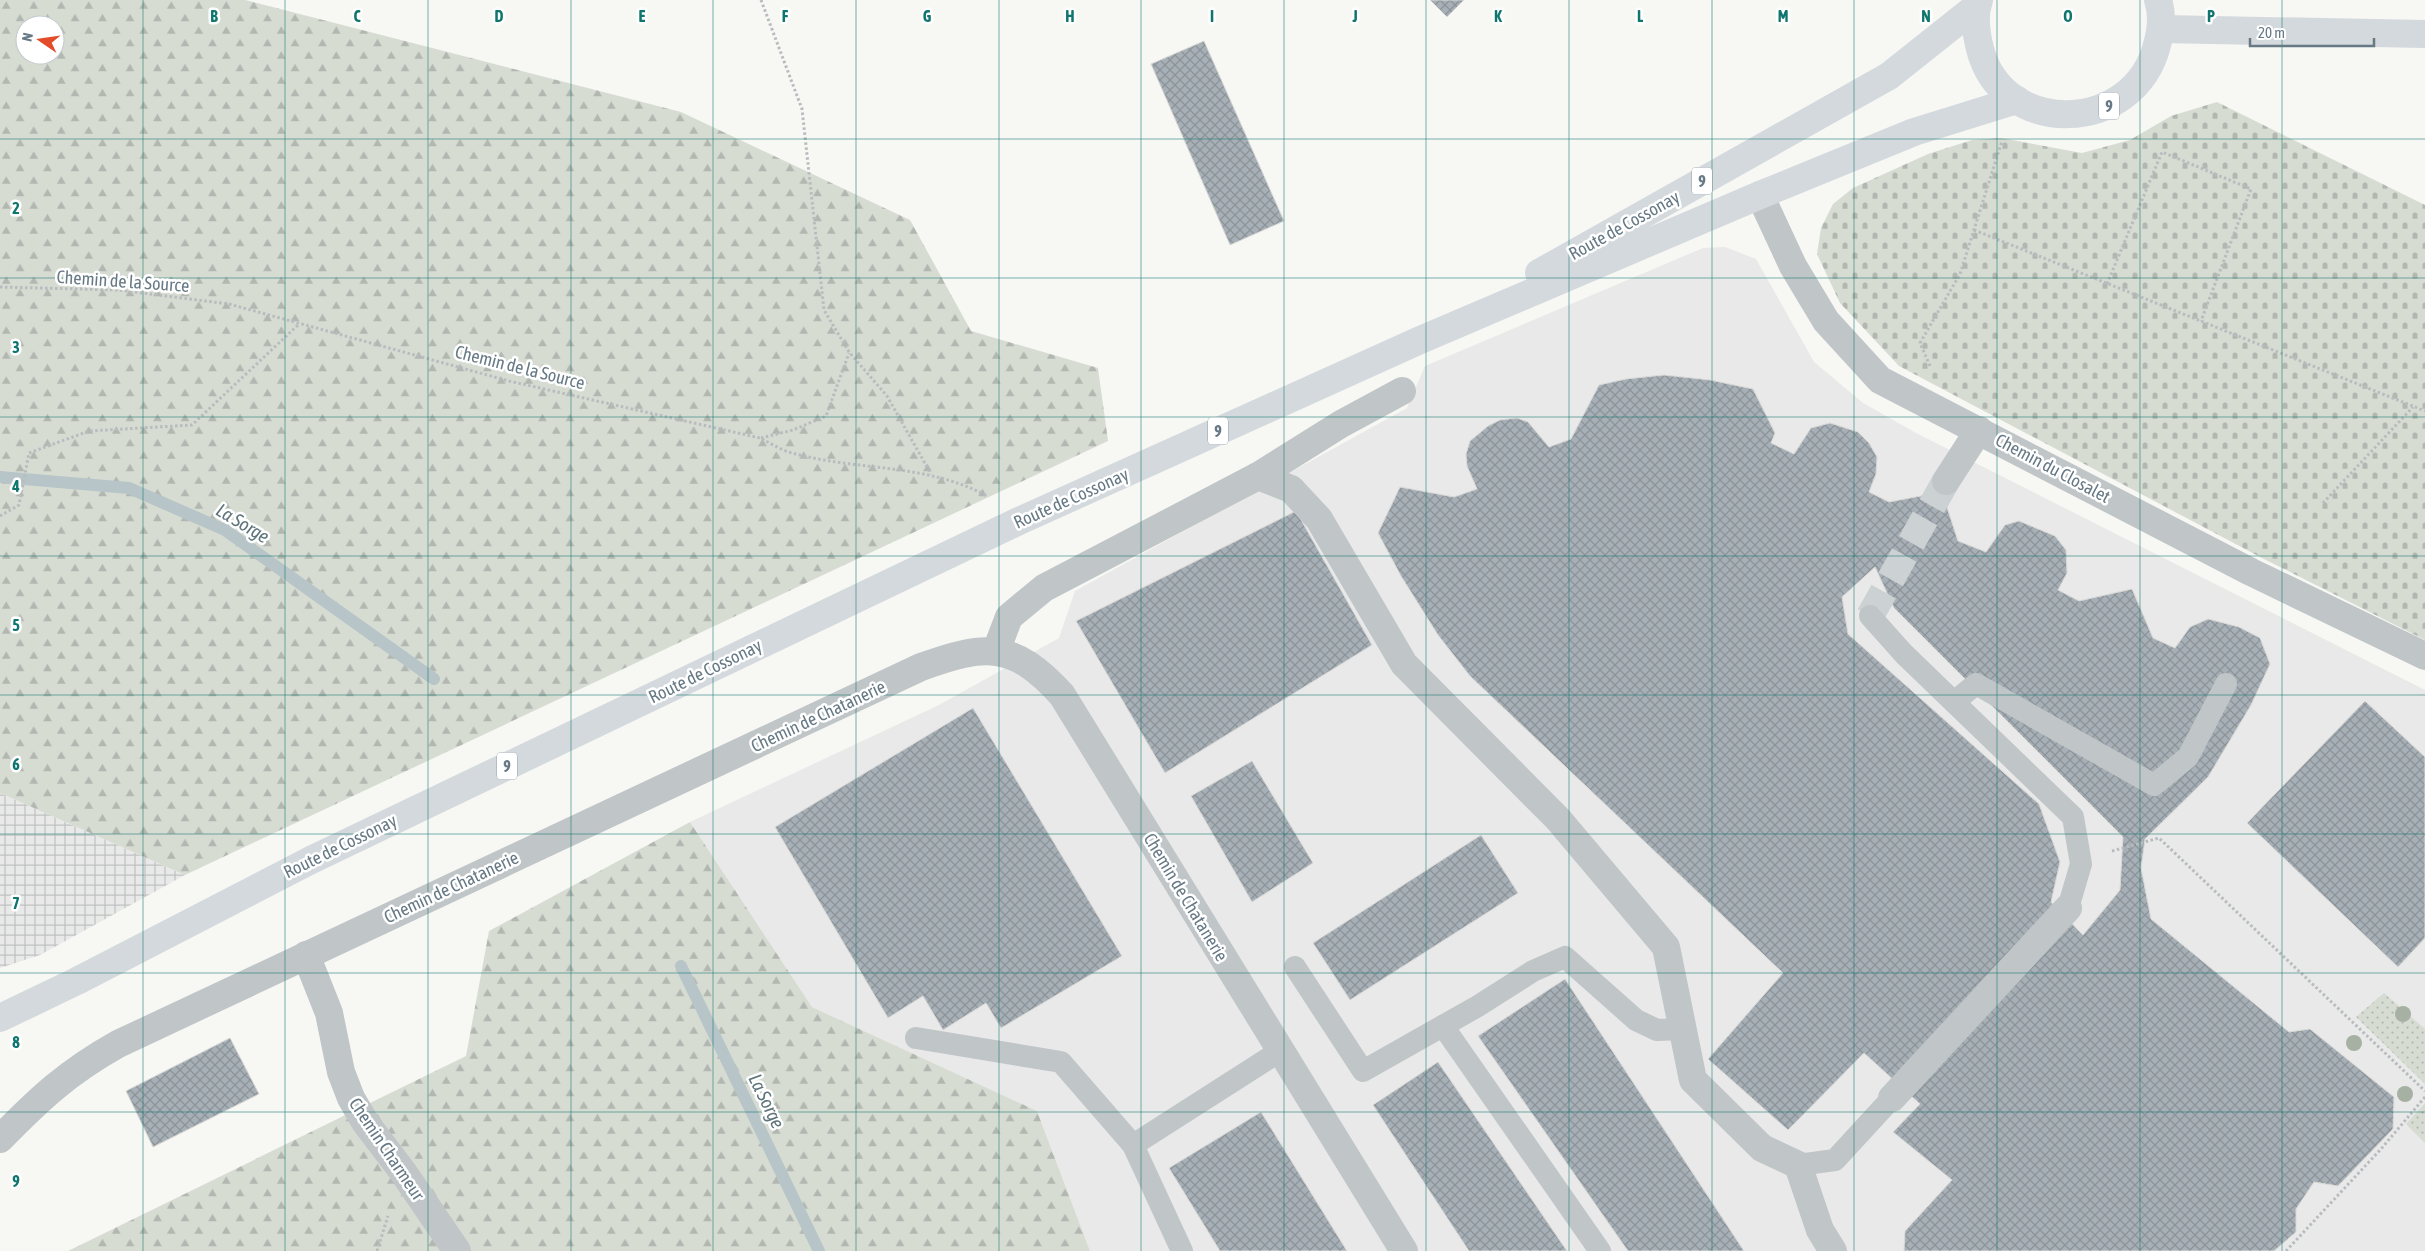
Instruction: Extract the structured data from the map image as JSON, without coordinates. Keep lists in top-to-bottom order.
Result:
{
  "streets": {
    "main road": ["9", "Route de Cossonay"],
    "street": ["Chemin du Closalet", "Chemin de Chatanerie", "Chemin Charmeur"],
    "path": ["Chemin de la Source"]
  },
  "crossings": [
    ["9", "Route de Cossonay"],
    ["Route de Cossonay", "Chemin de la Source"],
    ["Route de Cossonay", "Chemin du Closalet"],
    ["Chemin de Chatanerie", "Chemin Charmeur"]
  ],
  "water": ["La Sorge"],
  "scale_bar": "20 m",
  "north": "left",
  "grid": {
    "columns": [
      "B",
      "C",
      "D",
      "E",
      "F",
      "G",
      "H",
      "I",
      "J",
      "K",
      "L",
      "M",
      "N",
      "O",
      "P"
    ],
    "rows": [
      "2",
      "3",
      "4",
      "5",
      "6",
      "7",
      "8",
      "9"
    ]
  }
}
